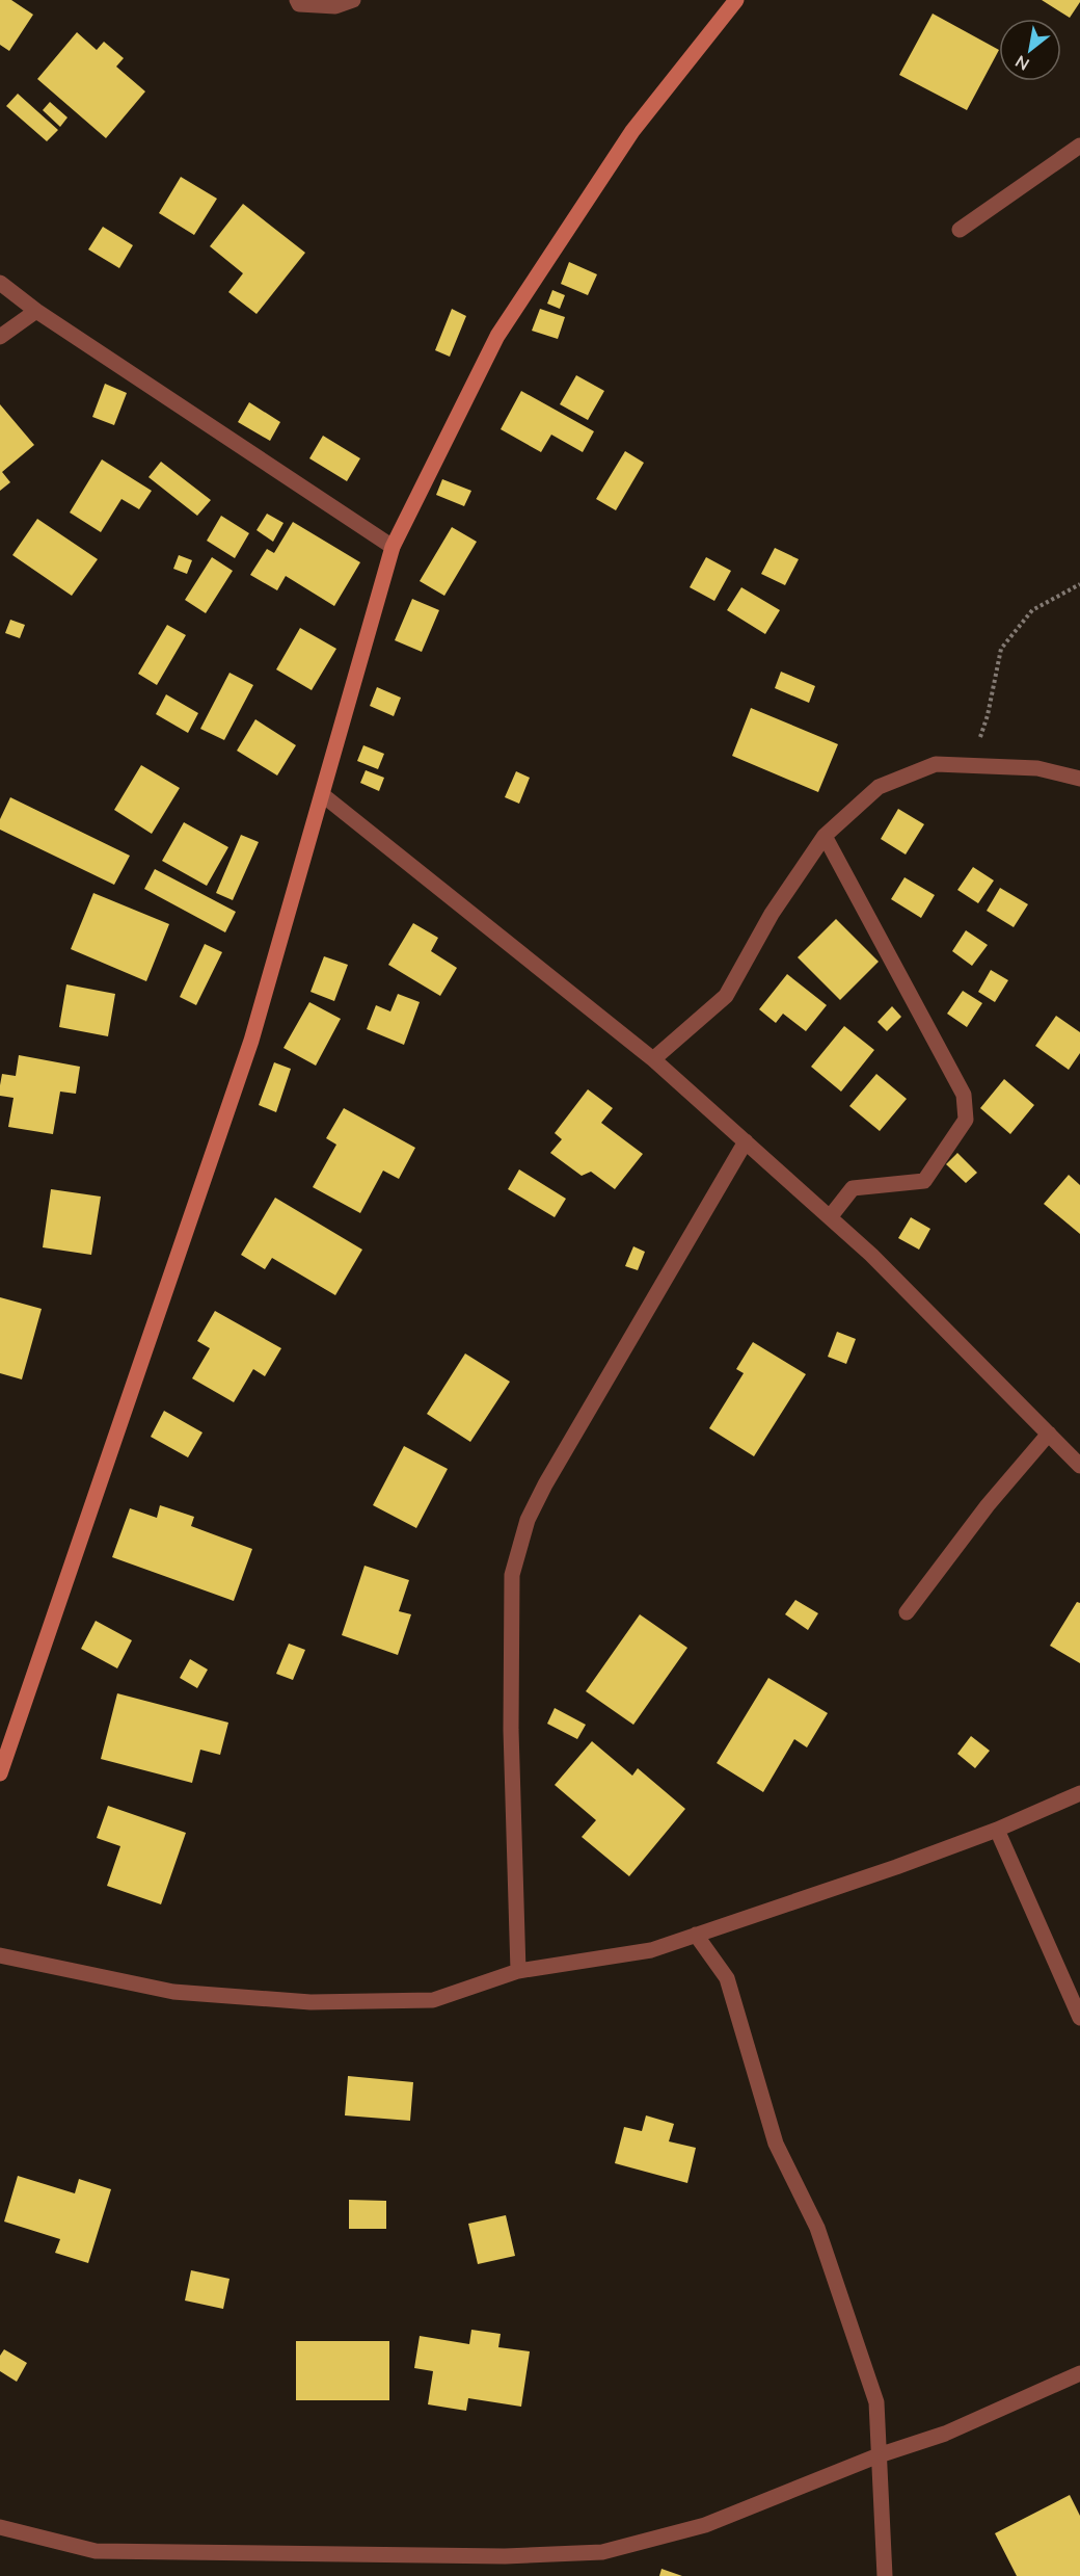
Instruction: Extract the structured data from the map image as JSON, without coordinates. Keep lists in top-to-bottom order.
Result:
{
  "north": "bottom left"
}
